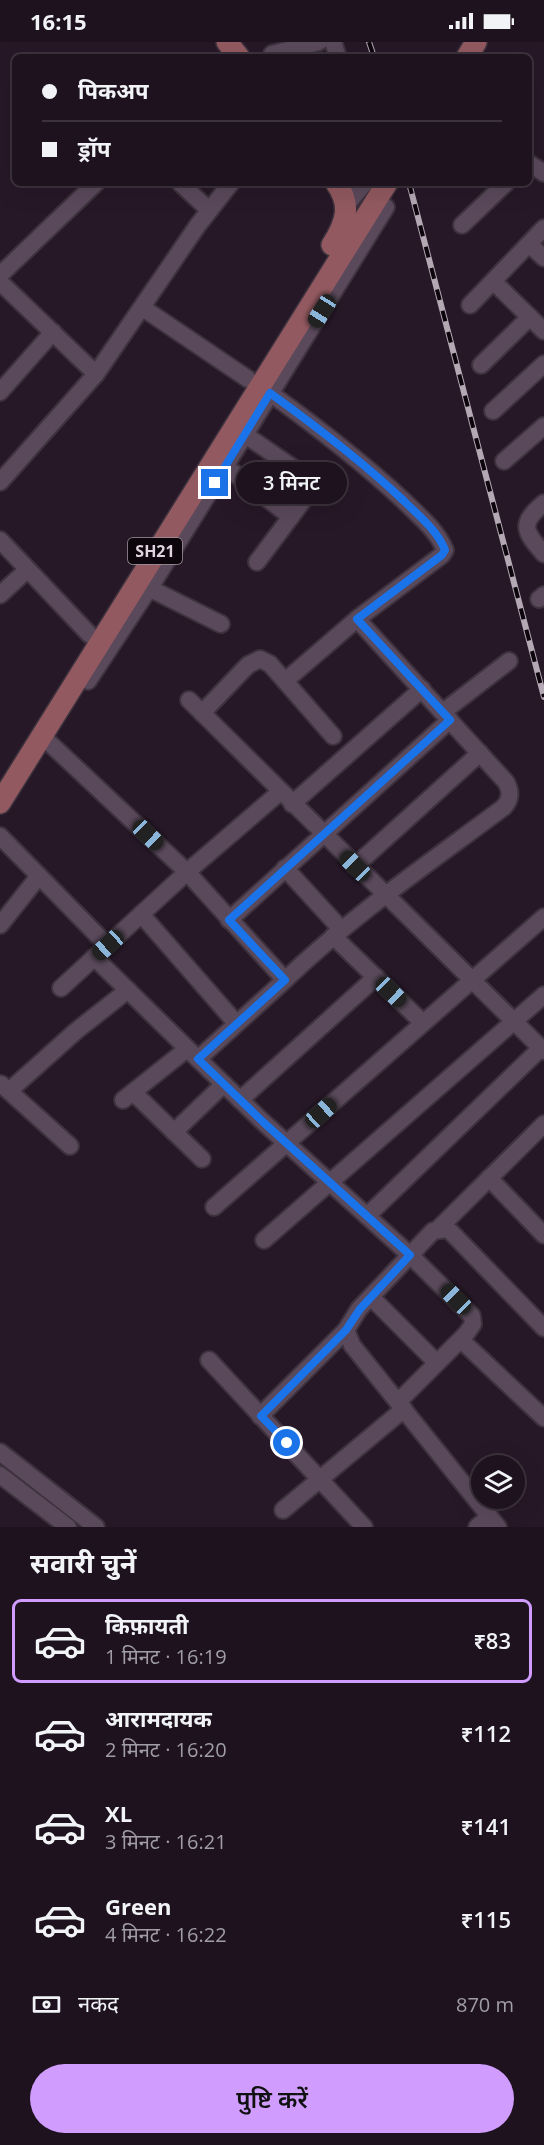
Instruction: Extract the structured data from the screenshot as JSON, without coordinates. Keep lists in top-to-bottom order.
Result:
{
  "streets": {
    "main road": ["SH21"]
  },
  "page": {
    "status": "16:15",
    "banner": ["पिकअप", "ड्रॉप"],
    "bubble": "3 मिनट",
    "heading": "सवारी चुनें",
    "list": [
      {
        "name": "किफ़ायती",
        "note": "1 मिनट · 16:19",
        "value": "₹83"
      },
      {
        "name": "आरामदायक",
        "note": "2 मिनट · 16:20",
        "value": "₹112"
      },
      {
        "name": "XL",
        "note": "3 मिनट · 16:21",
        "value": "₹141"
      },
      {
        "name": "Green",
        "note": "4 मिनट · 16:22",
        "value": "₹115"
      }
    ],
    "pay": ["नकद", "870 m"],
    "buttons": "पुष्टि करें"
  }
}
